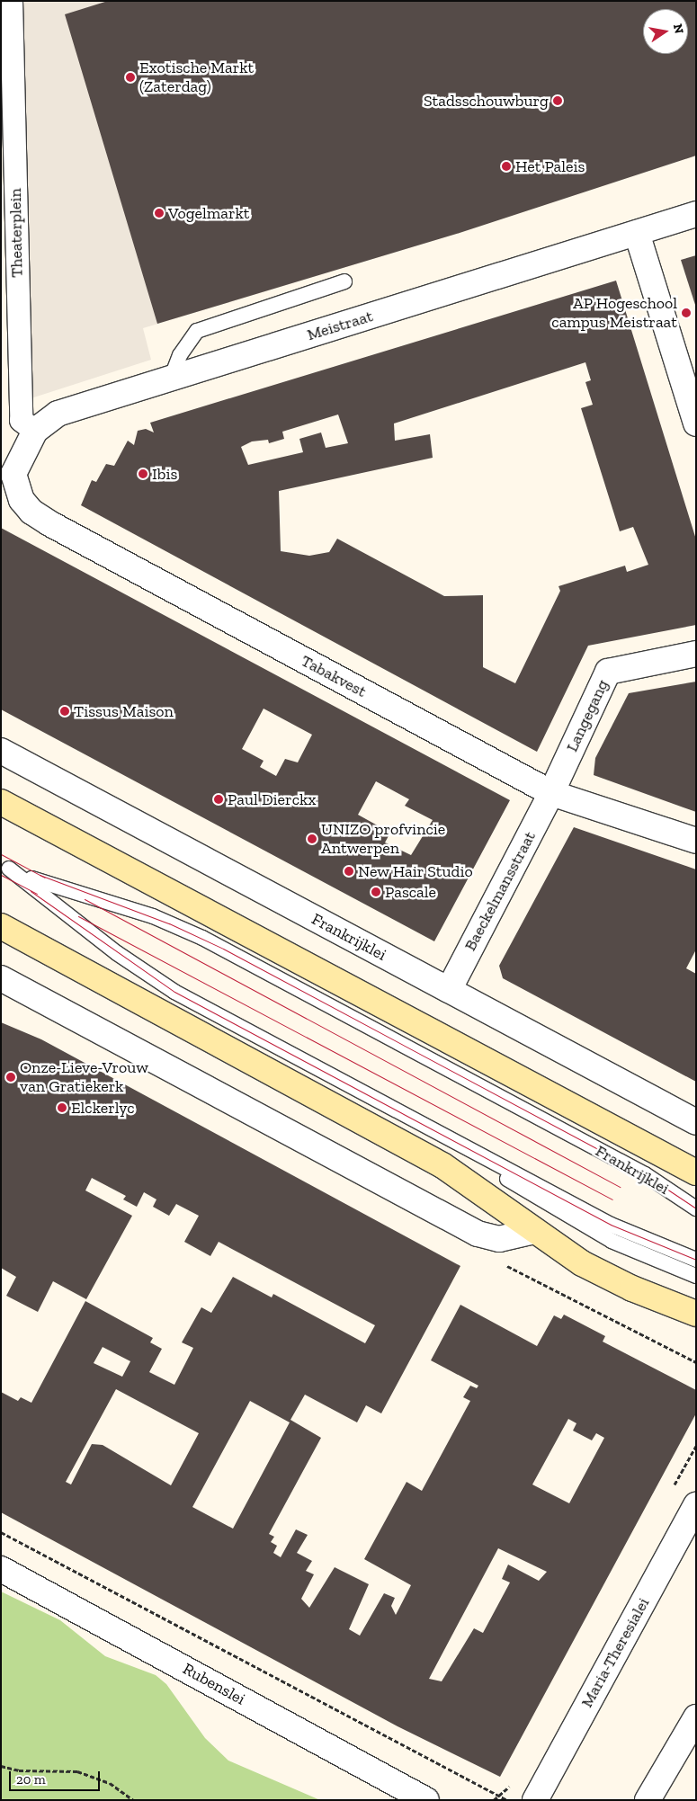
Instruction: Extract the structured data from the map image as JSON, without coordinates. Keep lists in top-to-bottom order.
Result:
{
  "streets": {
    "main road": ["Frankrijklei"],
    "street": [
      "Meistraat",
      "Tabakvest",
      "Langegang",
      "Baeckelmansstraat",
      "Maria-Theresialei",
      "Rubenslei"
    ]
  },
  "crossings": [
    ["Meistraat", "Tabakvest"],
    ["Tabakvest", "Langegang"],
    ["Tabakvest", "Baeckelmansstraat"],
    ["Langegang", "Baeckelmansstraat"],
    ["Baeckelmansstraat", "Frankrijklei"]
  ],
  "places": [
    "Exotische Markt (Zaterdag)",
    "Stadsschouwburg",
    "Het Paleis",
    "Vogelmarkt",
    "AP Hogeschool campus Meistraat",
    "Ibis",
    "Tissus Maison",
    "Paul Dierckx",
    "UNIZO profvincie Antwerpen",
    "New Hair Studio",
    "Pascale",
    "Onze-Lieve-Vrouw van Gratiekerk",
    "Elckerlyc"
  ],
  "scale_bar": "20 m",
  "north": "right"
}
